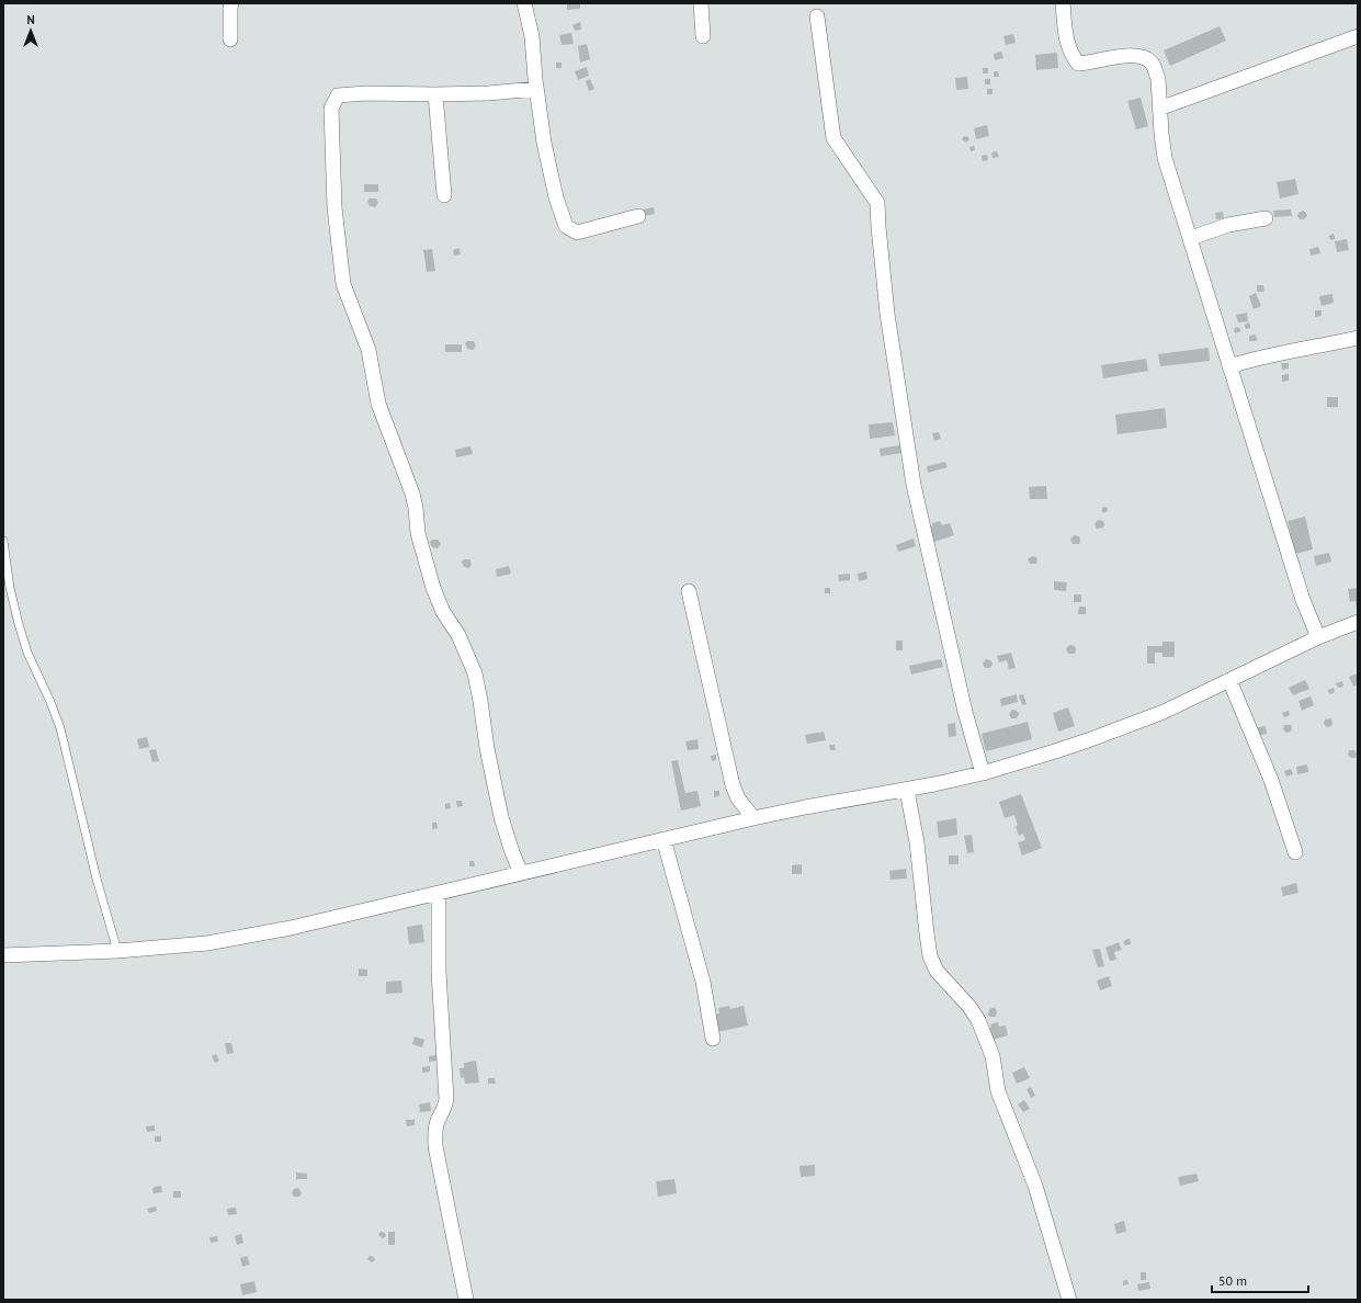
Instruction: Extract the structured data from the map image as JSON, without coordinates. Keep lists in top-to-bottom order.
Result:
{
  "scale_bar": "50 m",
  "north": "top"
}
